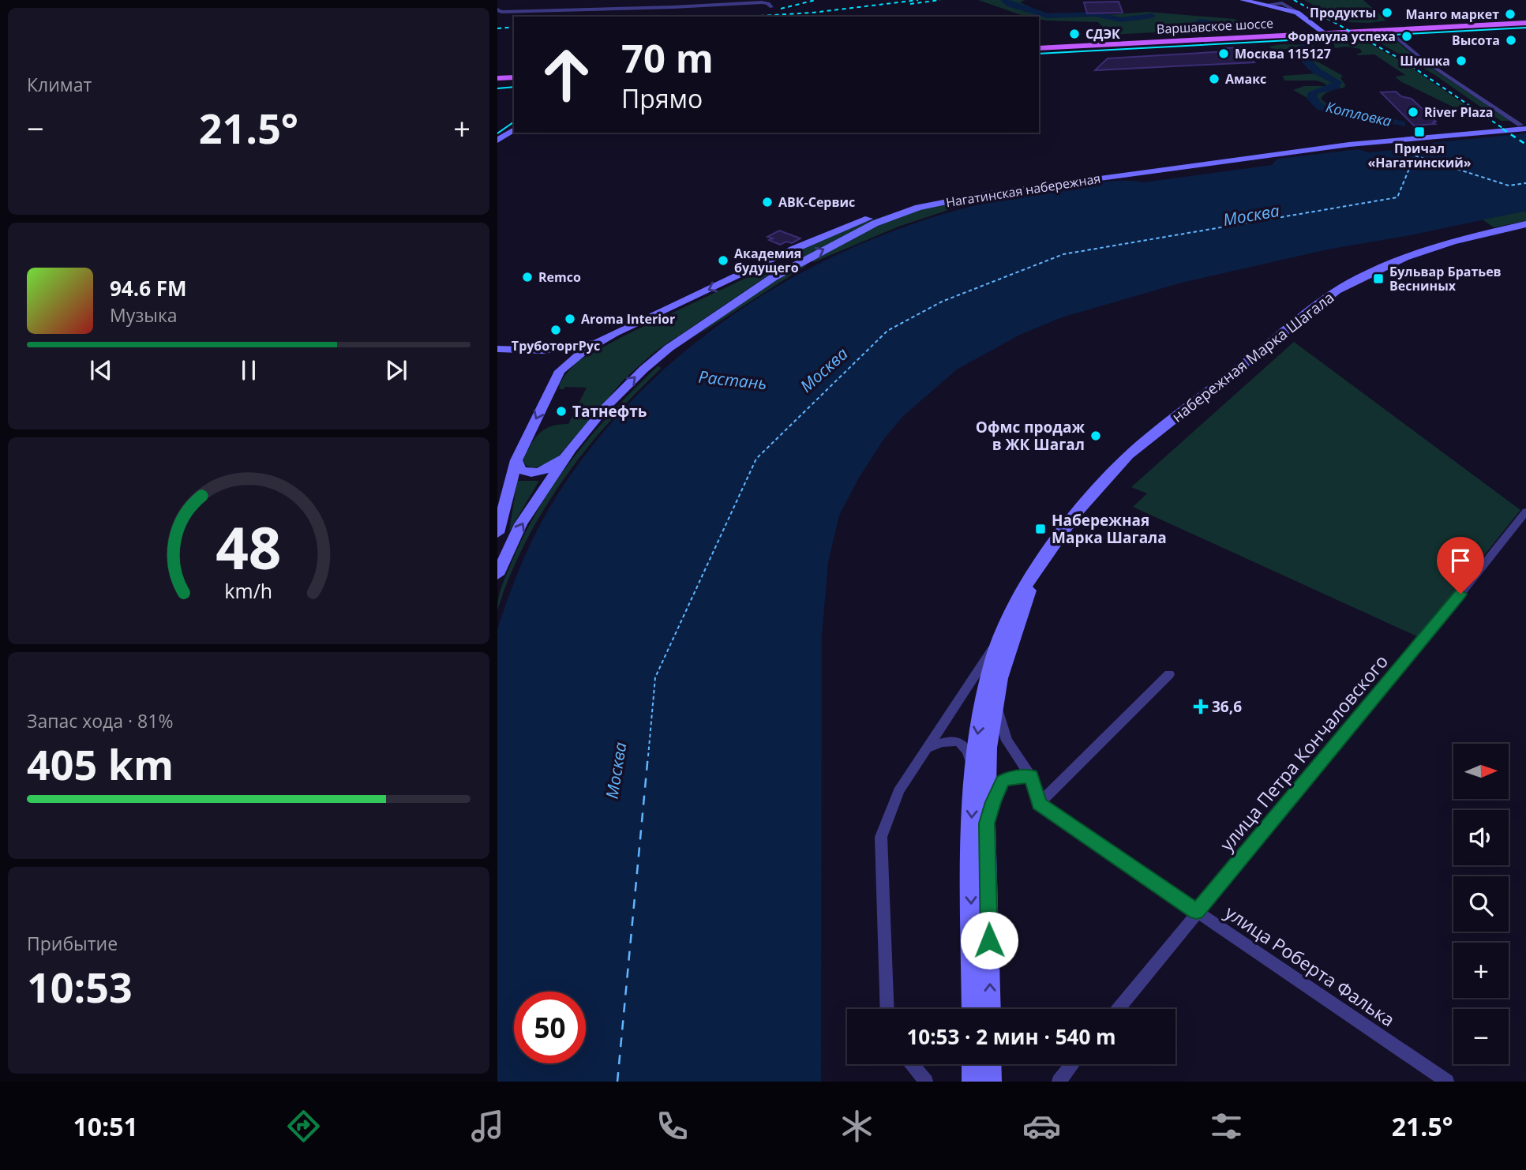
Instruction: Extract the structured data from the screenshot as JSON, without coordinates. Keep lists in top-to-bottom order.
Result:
{
  "streets": {
    "main road": ["Варшавское шоссе", "Нагатинская набережная", "набережная Марка Шагала"],
    "street": ["улица Петра Кончаловского", "улица Роберта Фалька"]
  },
  "crossings": [
    ["улица Петра Кончаловского", "улица Роберта Фалька"]
  ],
  "water": ["Котловка", "Москва", "Растань"],
  "places": {
    "other": [
      "Продукты",
      "Манго маркет",
      "СДЭК",
      "Формула успеха",
      "Высота",
      "Москва 115127",
      "Шишка",
      "Амакс",
      "River Plaza",
      "АВК-Сервис",
      "Академия будущего",
      "Remco",
      "Aroma Interior",
      "ТруботоргРус",
      "Татнефть",
      "Офмс продаж в ЖК Шагал"
    ],
    "transit": ["Причал «Нагатинский»", "Бульвар Братьев Весниных", "Набережная Марка Шагала"],
    "health": ["36,6"]
  },
  "north": "right",
  "page": {
    "tile": [
      "Климат",
      ["Запас хода · 81%", "405 km"],
      ["Прибытие", "10:53"]
    ],
    "turn": ["70 m", "Прямо"],
    "heat": ["−", "21.5°", "+"],
    "song": ["94.6 FM", "Музыка"],
    "map_buttons": ["+", "−"],
    "limit": "50",
    "trip": "10:53 · 2 мин · 540 m",
    "tabs": ["10:51", "21.5°"],
    "gauge": ["48", "km/h"]
  }
}
